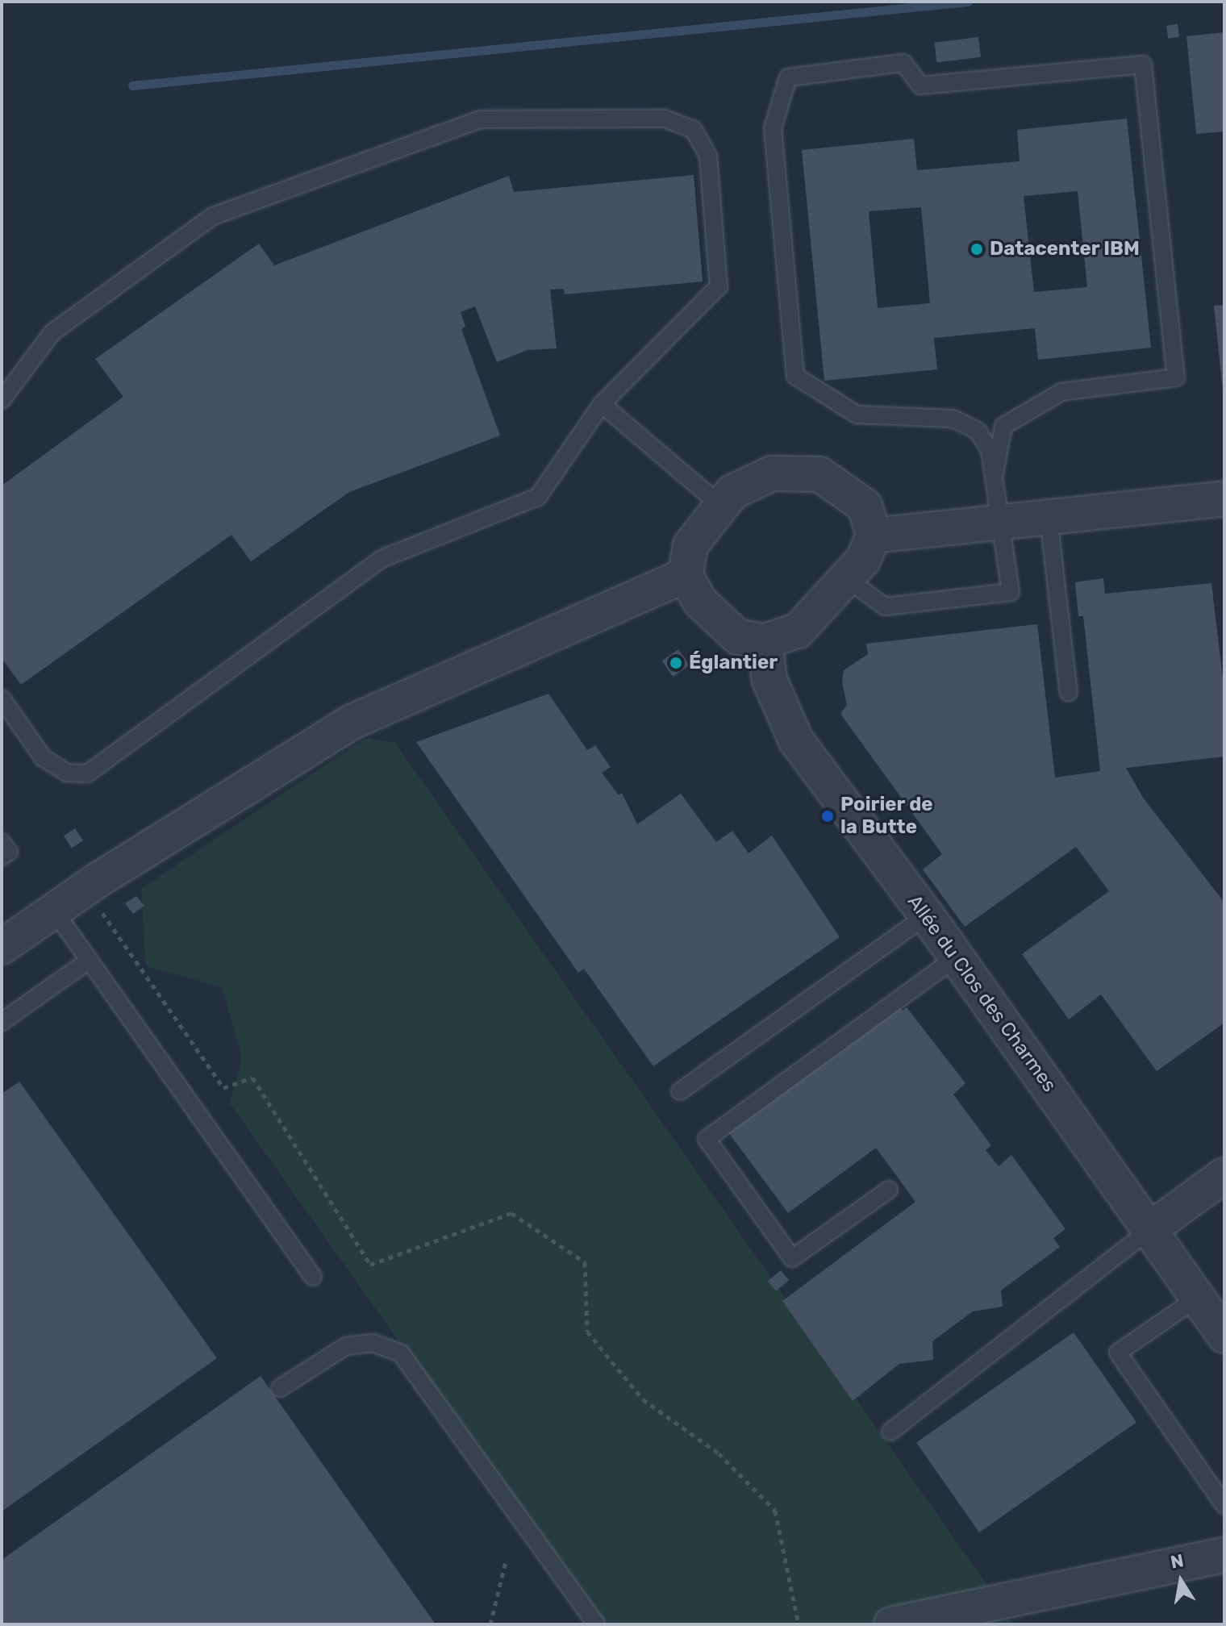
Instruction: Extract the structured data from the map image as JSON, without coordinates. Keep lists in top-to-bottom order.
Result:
{
  "streets": {
    "street": ["Allée du Clos des Charmes"]
  },
  "places": ["Datacenter IBM", "Églantier", "Poirier de la Butte"],
  "north": "top"
}
